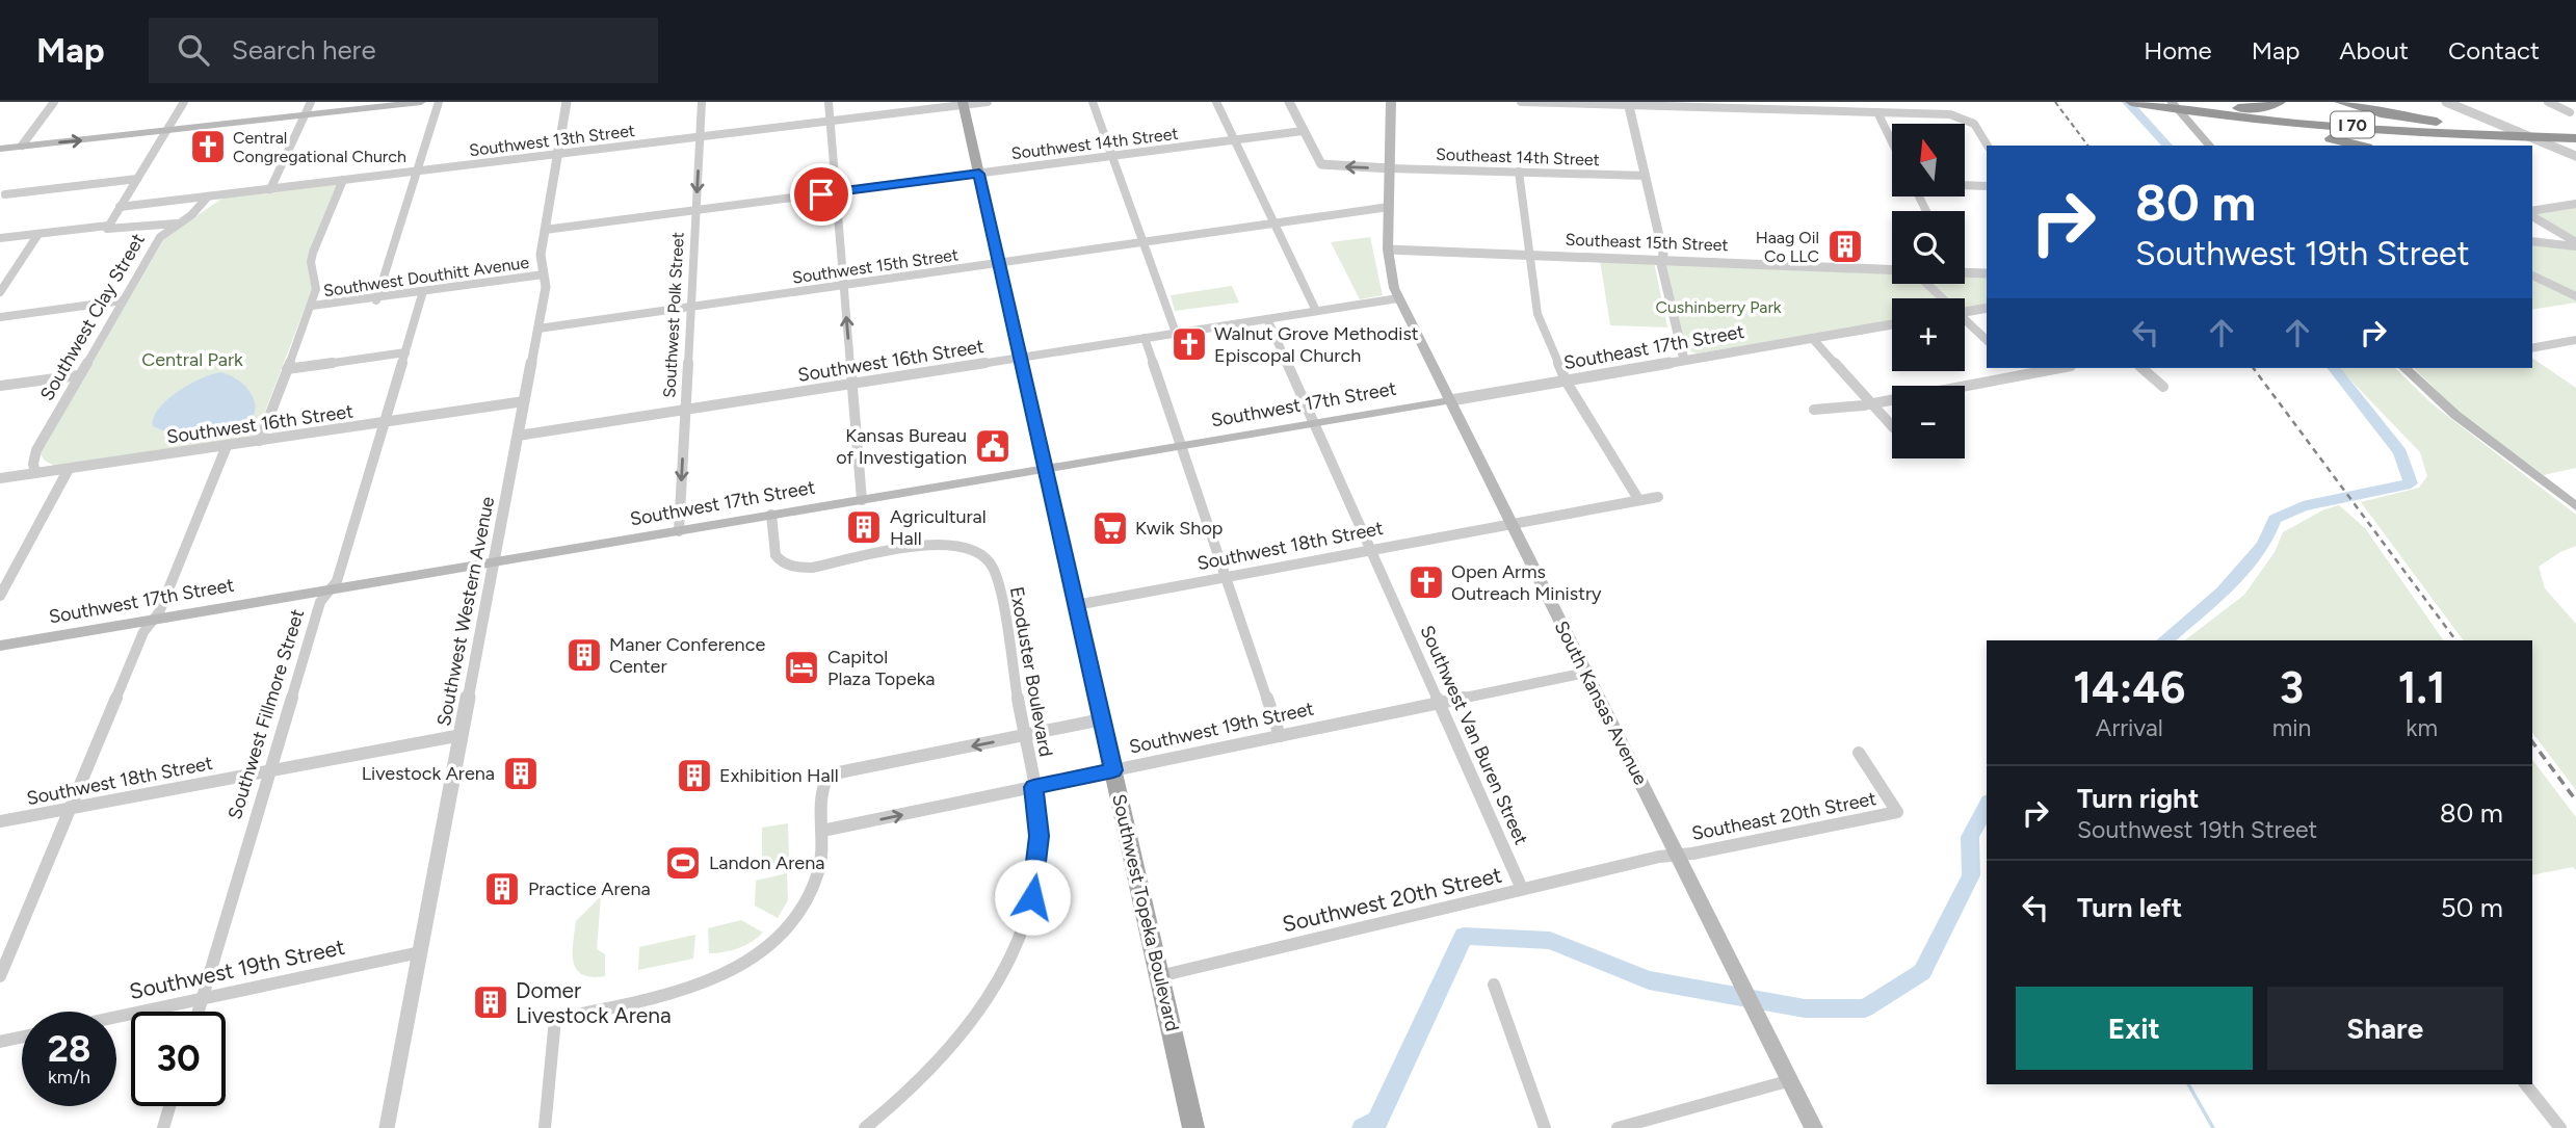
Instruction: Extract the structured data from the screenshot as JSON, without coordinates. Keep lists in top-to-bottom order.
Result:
{
  "streets": {
    "highway": ["I 70"],
    "main road": ["Southwest 17th Street", "South Kansas Avenue", "Southwest Topeka Boulevard"],
    "street": [
      "Southwest 13th Street",
      "Southwest 14th Street",
      "Southeast 14th Street",
      "Southeast 15th Street",
      "Southwest 15th Street",
      "Southwest Douthitt Avenue",
      "Southwest Polk Street",
      "Southwest Clay Street",
      "Southeast 17th Street",
      "Southwest 16th Street",
      "Southwest 18th Street",
      "Southwest Western Avenue",
      "Exoduster Boulevard",
      "Southwest Fillmore Street",
      "Southwest 19th Street",
      "Southwest Van Buren Street",
      "Southeast 20th Street",
      "Southwest 20th Street"
    ]
  },
  "crossings": [
    ["Southwest 13th Street", "Southwest Polk Street"],
    ["Southwest 13th Street", "Southwest Clay Street"],
    ["Southwest 13th Street", "Southwest Western Avenue"],
    ["Southwest 13th Street", "Southwest Topeka Boulevard"],
    ["Southwest 14th Street", "Southwest Polk Street"],
    ["Southwest 14th Street", "Southwest Western Avenue"],
    ["Southwest 14th Street", "Southwest Topeka Boulevard"],
    ["Southeast 14th Street", "South Kansas Avenue"],
    ["Southeast 15th Street", "South Kansas Avenue"],
    ["Southwest 15th Street", "Southwest Polk Street"],
    ["Southwest 15th Street", "Southwest Western Avenue"],
    ["Southwest 15th Street", "South Kansas Avenue"],
    ["Southwest 15th Street", "Southwest Topeka Boulevard"],
    ["Southwest Douthitt Avenue", "Southwest Western Avenue"],
    ["Southwest Douthitt Avenue", "Southwest Fillmore Street"],
    ["Southwest Polk Street", "Southwest 16th Street"],
    ["Southwest Polk Street", "Southwest 17th Street"],
    ["Southwest Clay Street", "Southwest 16th Street"],
    ["Southeast 17th Street", "Southwest 17th Street"],
    ["Southeast 17th Street", "South Kansas Avenue"],
    ["Southwest 16th Street", "Southwest Western Avenue"],
    ["Southwest 16th Street", "South Kansas Avenue"],
    ["Southwest 16th Street", "Southwest Fillmore Street"],
    ["Southwest 16th Street", "Southwest Van Buren Street"],
    ["Southwest 16th Street", "Southwest Topeka Boulevard"],
    ["Southwest 17th Street", "Southwest Western Avenue"],
    ["Southwest 17th Street", "Exoduster Boulevard"],
    ["Southwest 17th Street", "South Kansas Avenue"],
    ["Southwest 17th Street", "Southwest Fillmore Street"],
    ["Southwest 17th Street", "Southwest Van Buren Street"],
    ["Southwest 17th Street", "Southwest Topeka Boulevard"],
    ["Southwest 18th Street", "Southwest Western Avenue"],
    ["Southwest 18th Street", "South Kansas Avenue"],
    ["Southwest 18th Street", "Southwest Fillmore Street"],
    ["Southwest 18th Street", "Southwest Van Buren Street"],
    ["Southwest 18th Street", "Southwest Topeka Boulevard"],
    ["Southwest Western Avenue", "Southwest 19th Street"],
    ["Exoduster Boulevard", "Southwest 19th Street"],
    ["South Kansas Avenue", "Southwest 19th Street"],
    ["South Kansas Avenue", "Southeast 20th Street"],
    ["South Kansas Avenue", "Southwest 20th Street"],
    ["Southwest Fillmore Street", "Southwest 19th Street"],
    ["Southwest 19th Street", "Southwest Van Buren Street"],
    ["Southwest 19th Street", "Southwest Topeka Boulevard"],
    ["Southwest Van Buren Street", "Southwest 20th Street"],
    ["Southeast 20th Street", "Southwest 20th Street"],
    ["Southwest 20th Street", "Southwest Topeka Boulevard"]
  ],
  "one_way": ["Southwest Polk Street"],
  "parks": ["Cushinberry Park", "Central Park"],
  "places": {
    "church": ["Central Congregational Church", "Walnut Grove Methodist Episcopal Church", "Open Arms Outreach Ministry"],
    "building": [
      "Haag Oil Co LLC",
      "Agricultural Hall",
      "Maner Conference Center",
      "Livestock Arena",
      "Exhibition Hall",
      "Practice Arena",
      "Domer Livestock Arena"
    ],
    "public building": ["Kansas Bureau of Investigation"],
    "supermarket": ["Kwik Shop"],
    "hotel": ["Capitol Plaza Topeka"],
    "sports": ["Landon Arena"]
  },
  "north": "top",
  "page": {
    "header": "Map",
    "search": "Search here",
    "nav": [
      "Home",
      "Map",
      "About",
      "Contact"
    ],
    "map_buttons": ["+", "−"],
    "turn": ["80 m", "Southwest 19th Street"],
    "eta": [
      "14:46",
      "Arrival",
      "3",
      "min",
      "1.1",
      "km"
    ],
    "list": [
      {
        "name": "Turn right",
        "note": "Southwest 19th Street",
        "value": "80 m"
      },
      {
        "name": "Turn left",
        "value": "50 m"
      }
    ],
    "buttons": ["Exit", "Share"],
    "speed": "28 km/h",
    "limit": "30"
  }
}
